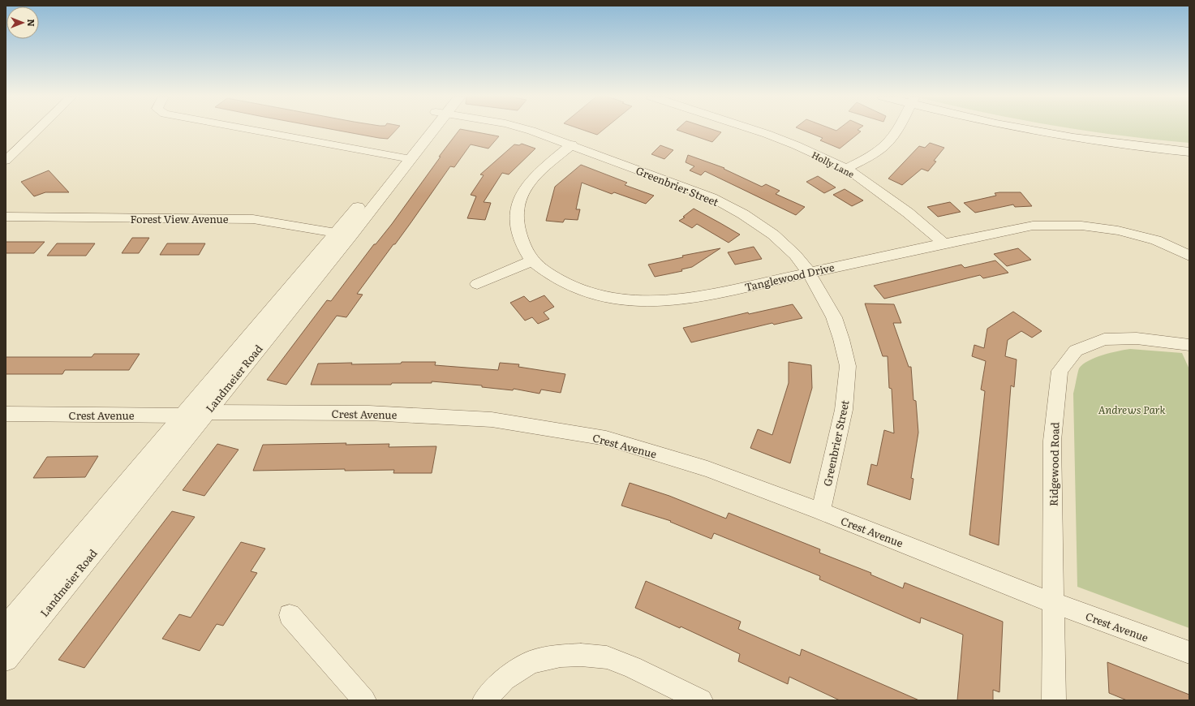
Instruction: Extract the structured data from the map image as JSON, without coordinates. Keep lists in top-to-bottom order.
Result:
{
  "streets": {
    "street": [
      "Holly Lane",
      "Greenbrier Street",
      "Forest View Avenue",
      "Tanglewood Drive",
      "Landmeier Road",
      "Crest Avenue",
      "Ridgewood Road"
    ]
  },
  "crossings": [
    ["Holly Lane", "Tanglewood Drive"],
    ["Greenbrier Street", "Tanglewood Drive"],
    ["Greenbrier Street", "Crest Avenue"],
    ["Forest View Avenue", "Landmeier Road"],
    ["Landmeier Road", "Crest Avenue"],
    ["Crest Avenue", "Ridgewood Road"]
  ],
  "parks": ["Andrews Park"],
  "north": "right"
}
